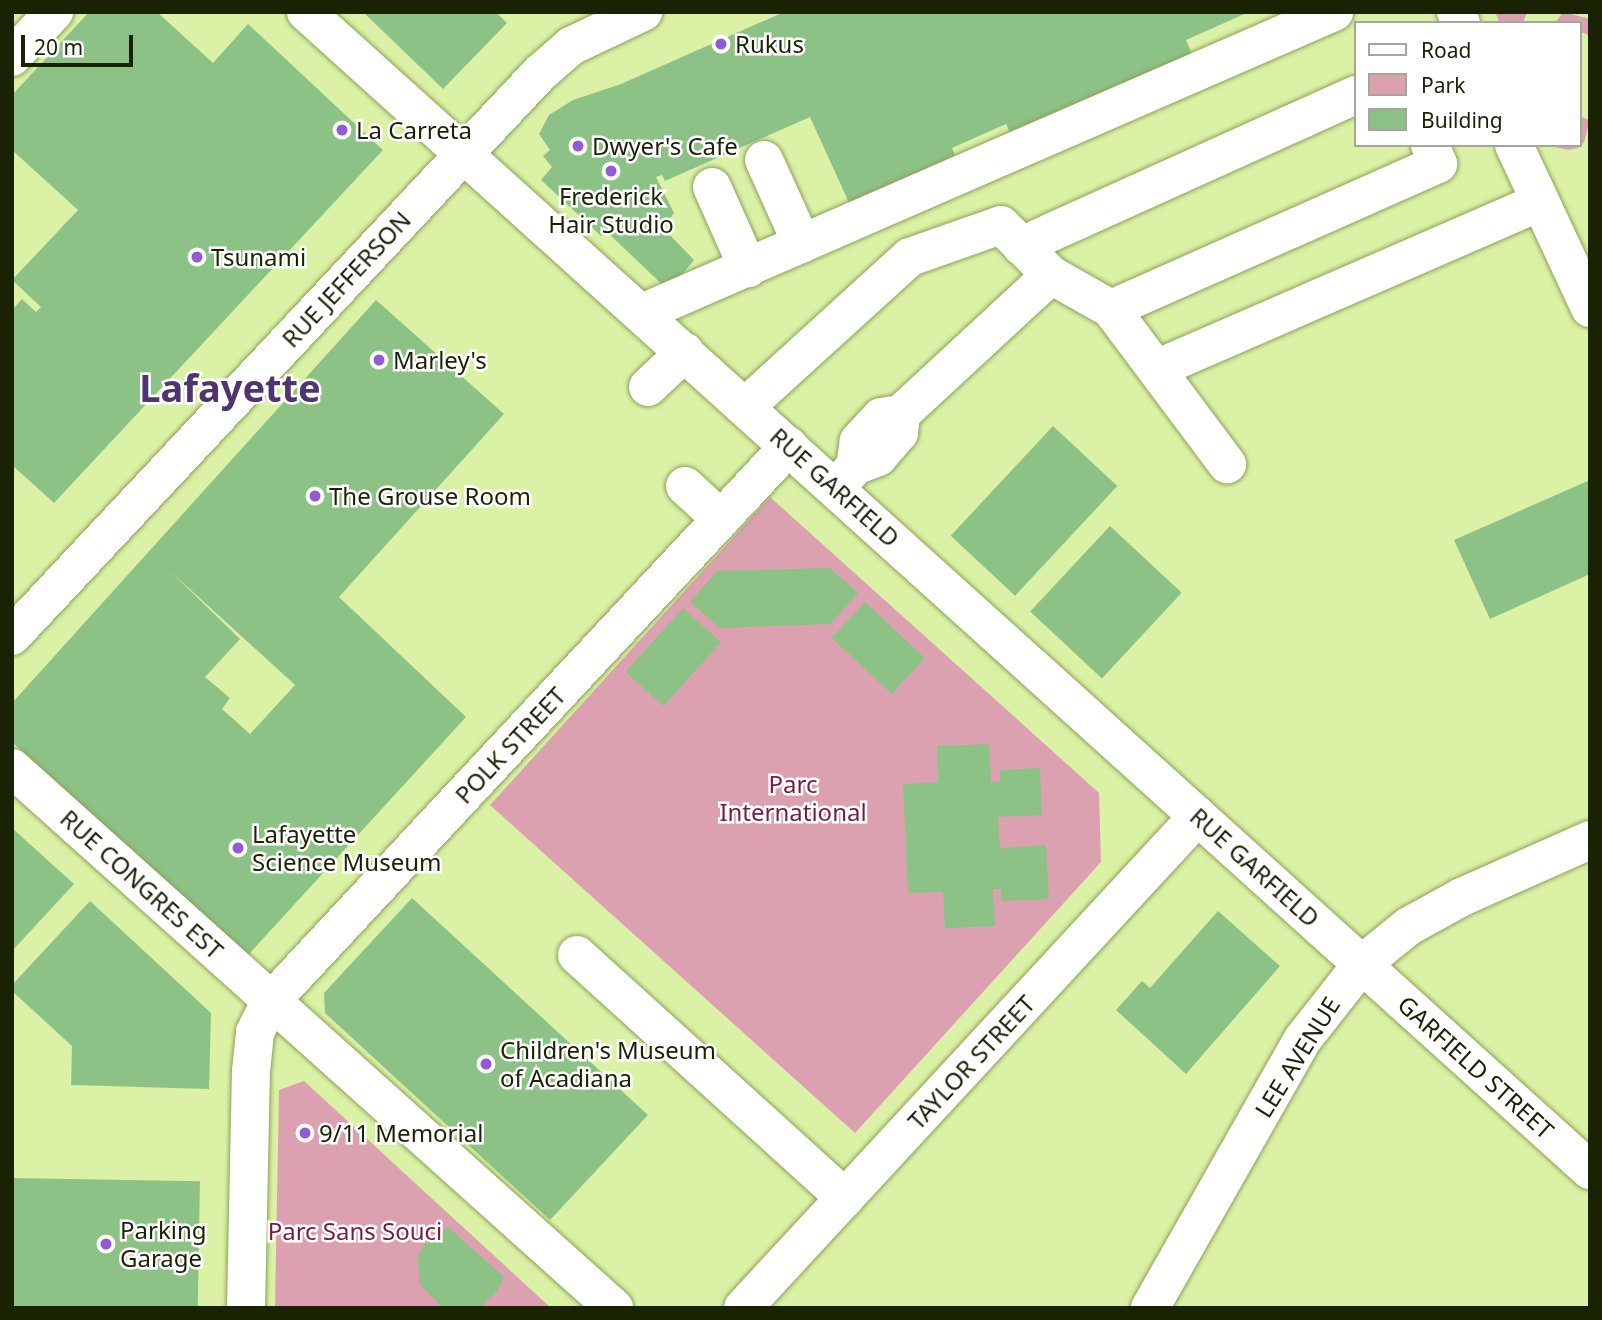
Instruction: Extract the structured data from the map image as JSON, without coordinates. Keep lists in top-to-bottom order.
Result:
{
  "streets": {
    "street": [
      "RUE JEFFERSON",
      "RUE GARFIELD",
      "POLK STREET",
      "RUE CONGRES EST",
      "LEE AVENUE",
      "TAYLOR STREET",
      "GARFIELD STREET"
    ]
  },
  "crossings": [
    ["RUE JEFFERSON", "RUE GARFIELD"],
    ["RUE GARFIELD", "POLK STREET"],
    ["RUE GARFIELD", "LEE AVENUE"],
    ["RUE GARFIELD", "TAYLOR STREET"],
    ["RUE GARFIELD", "GARFIELD STREET"],
    ["POLK STREET", "RUE CONGRES EST"],
    ["LEE AVENUE", "GARFIELD STREET"]
  ],
  "districts": ["Lafayette"],
  "parks": ["Parc International", "Parc Sans Souci"],
  "places": [
    "Rukus",
    "La Carreta",
    "Dwyer's Cafe",
    "Frederick Hair Studio",
    "Tsunami",
    "Marley's",
    "The Grouse Room",
    "Lafayette Science Museum",
    "Children's Museum of Acadiana",
    "9/11 Memorial",
    "Parking Garage"
  ],
  "legend": ["Road", "Park", "Building"],
  "scale_bar": "20 m"
}
